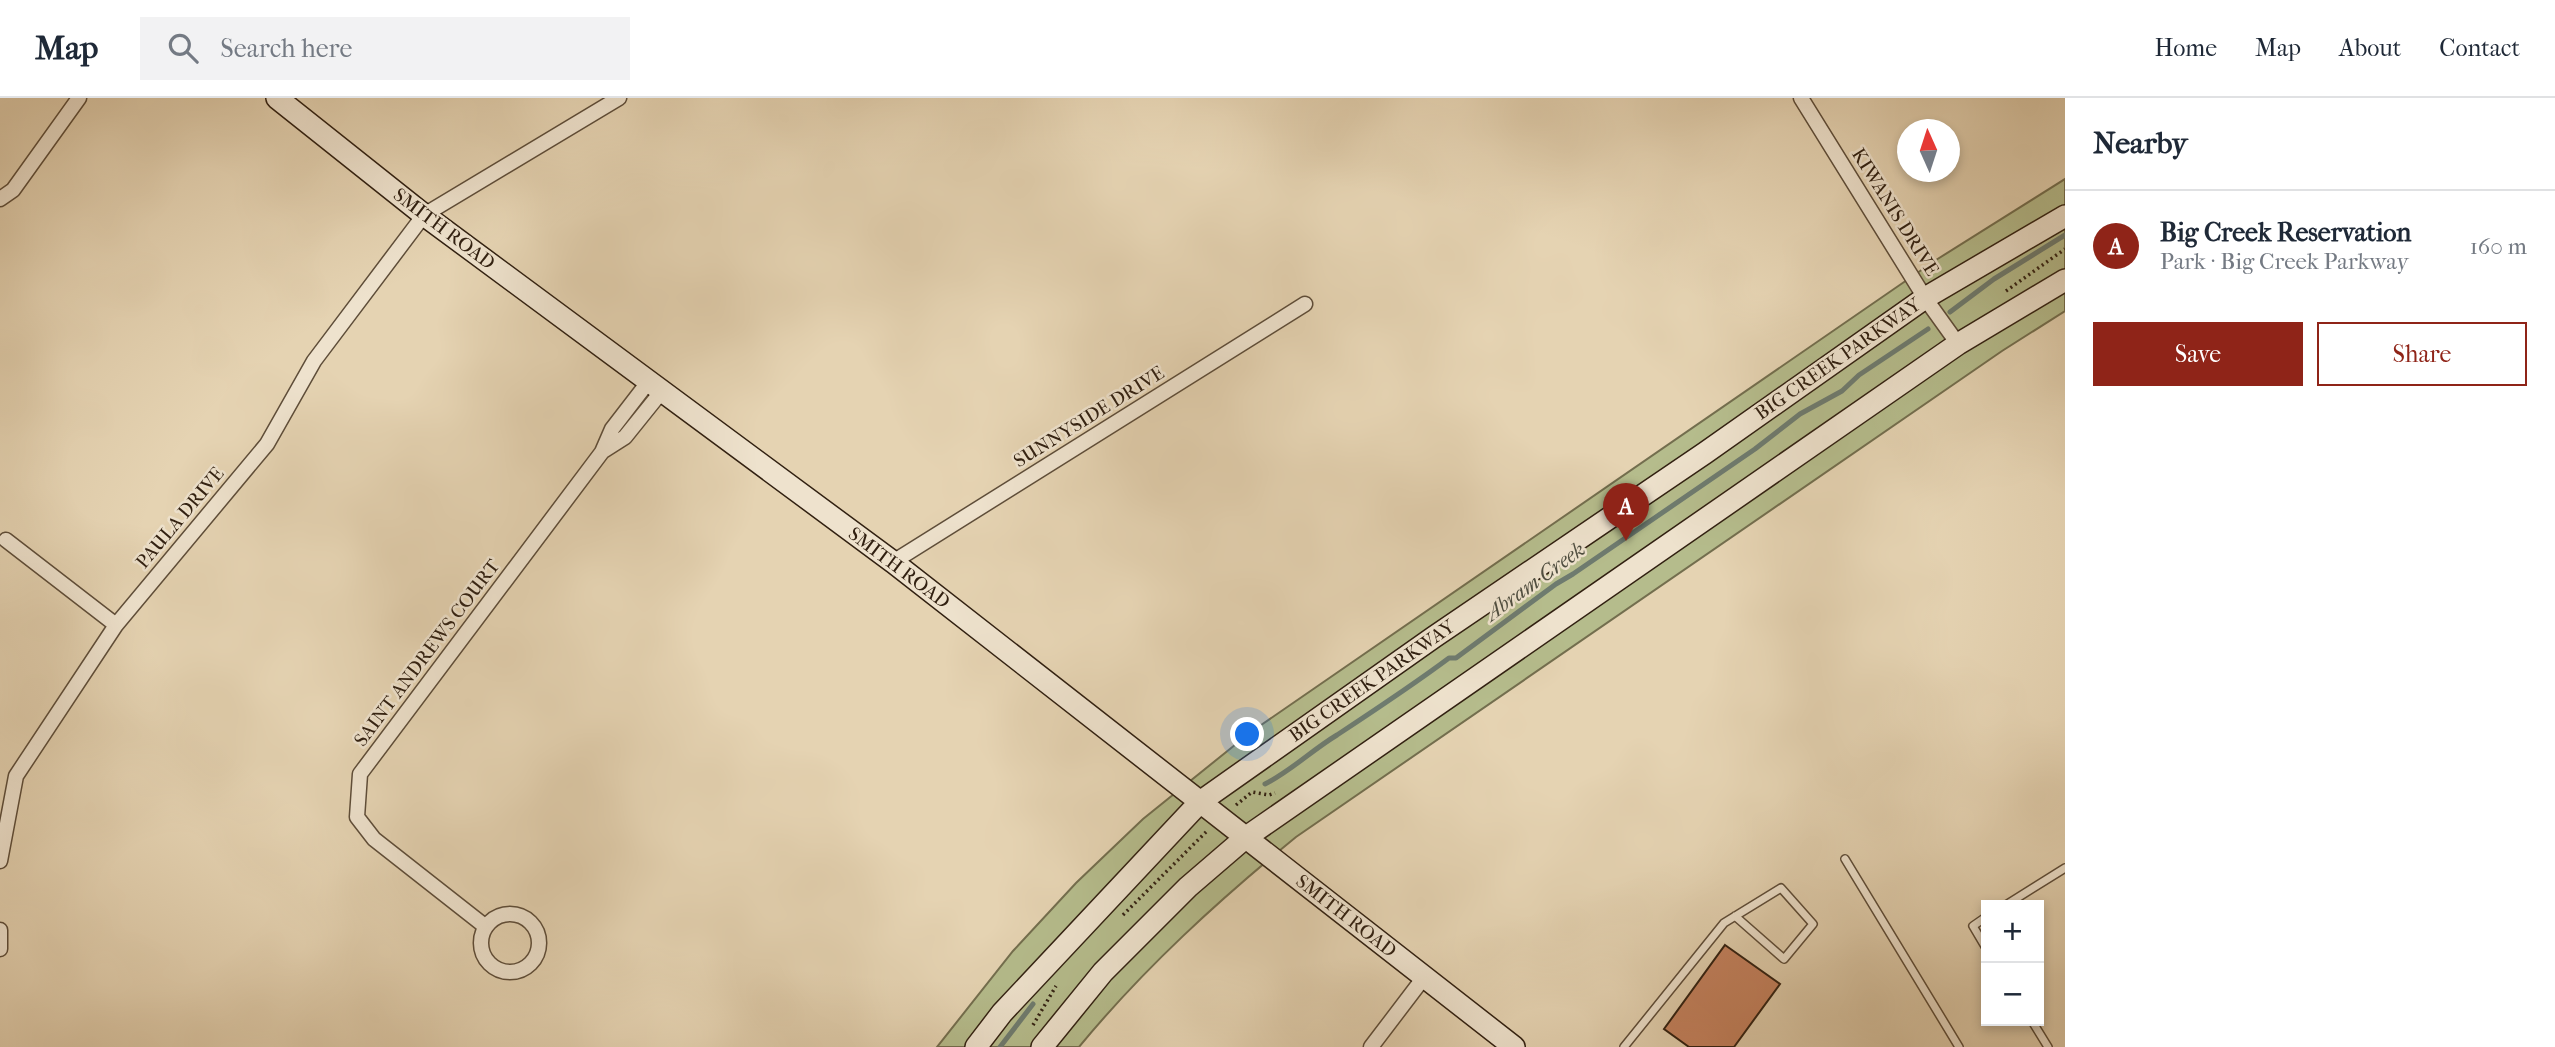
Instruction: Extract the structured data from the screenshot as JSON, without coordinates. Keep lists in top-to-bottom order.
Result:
{
  "streets": {
    "street": [
      "KIWANIS DRIVE",
      "SMITH ROAD",
      "BIG CREEK PARKWAY",
      "SUNNYSIDE DRIVE",
      "PAULA DRIVE",
      "SAINT ANDREWS COURT"
    ]
  },
  "crossings": [
    ["KIWANIS DRIVE", "BIG CREEK PARKWAY"],
    ["SMITH ROAD", "BIG CREEK PARKWAY"],
    ["SMITH ROAD", "SUNNYSIDE DRIVE"],
    ["SMITH ROAD", "PAULA DRIVE"],
    ["SMITH ROAD", "SAINT ANDREWS COURT"]
  ],
  "water": ["Abram Creek"],
  "north": "top",
  "page": {
    "header": "Map",
    "search": "Search here",
    "nav": [
      "Home",
      "Map",
      "About",
      "Contact"
    ],
    "heading": "Nearby",
    "list": [
      {
        "mark": "A",
        "name": "Big Creek Reservation",
        "note": "Park · Big Creek Parkway",
        "value": "160 m"
      }
    ],
    "buttons": ["Save", "Share"],
    "pins": "A",
    "map_buttons": ["+", "−"]
  }
}
